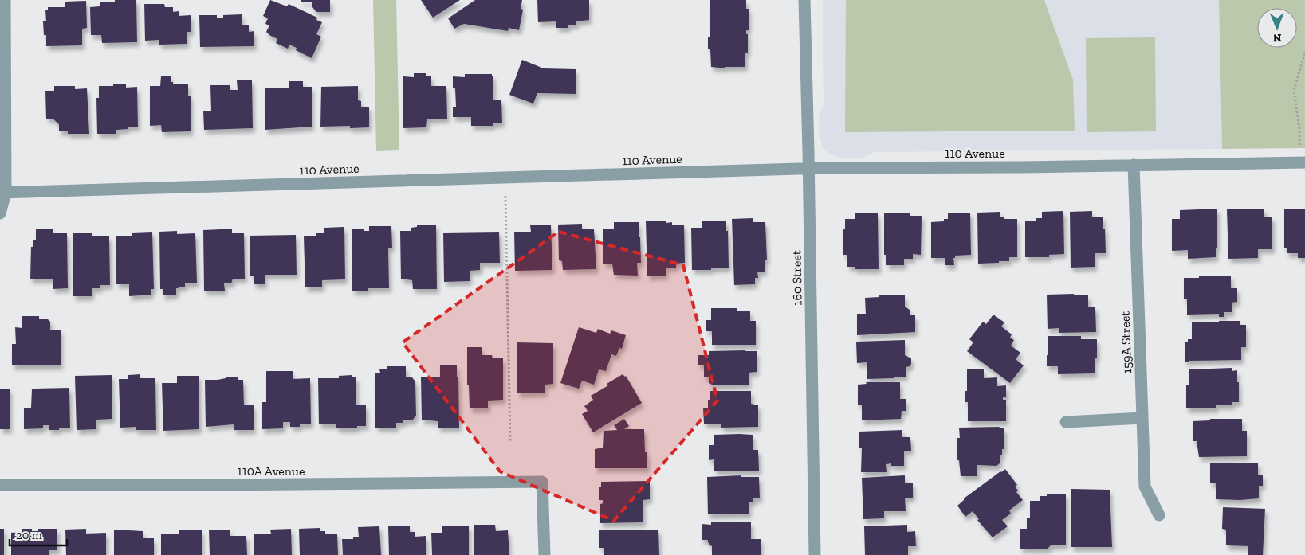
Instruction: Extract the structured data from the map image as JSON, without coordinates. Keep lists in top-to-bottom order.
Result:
{
  "streets": {
    "street": [
      "110 Avenue",
      "160 Street",
      "159A Street",
      "110A Avenue"
    ]
  },
  "crossings": [
    ["110 Avenue", "160 Street"],
    ["110 Avenue", "159A Street"]
  ],
  "scale_bar": "20 m",
  "north": "bottom"
}
